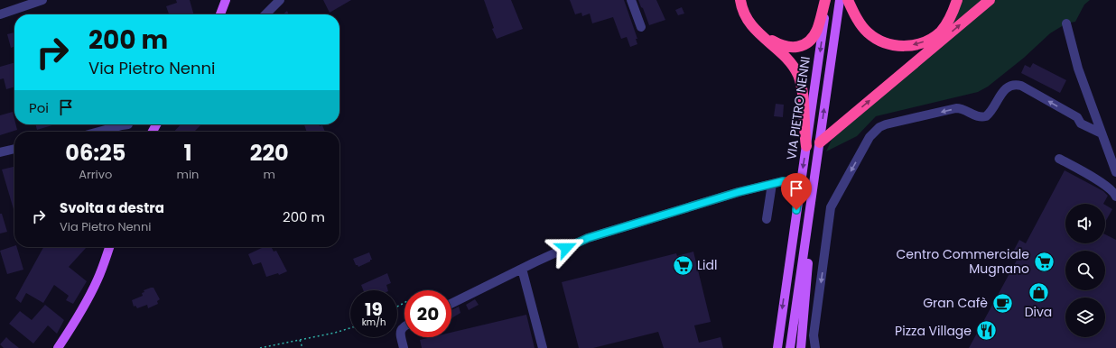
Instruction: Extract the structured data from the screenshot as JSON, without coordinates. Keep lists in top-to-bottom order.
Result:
{
  "streets": {
    "main road": ["VIA PIETRO NENNI"]
  },
  "places": {
    "supermarket": ["Centro Commerciale Mugnano", "Lidl"],
    "shop": ["Diva"],
    "cafe": ["Gran Cafè"],
    "restaurant": ["Pizza Village"]
  },
  "page": {
    "turn": ["200 m", "Via Pietro Nenni"],
    "then": "Poi",
    "eta": [
      "06:25",
      "Arrivo",
      "1",
      "min",
      "220",
      "m"
    ],
    "list": [
      {
        "name": "Svolta a destra",
        "note": "Via Pietro Nenni",
        "value": "200 m"
      }
    ],
    "speed": "19 km/h",
    "limit": "20"
  }
}
